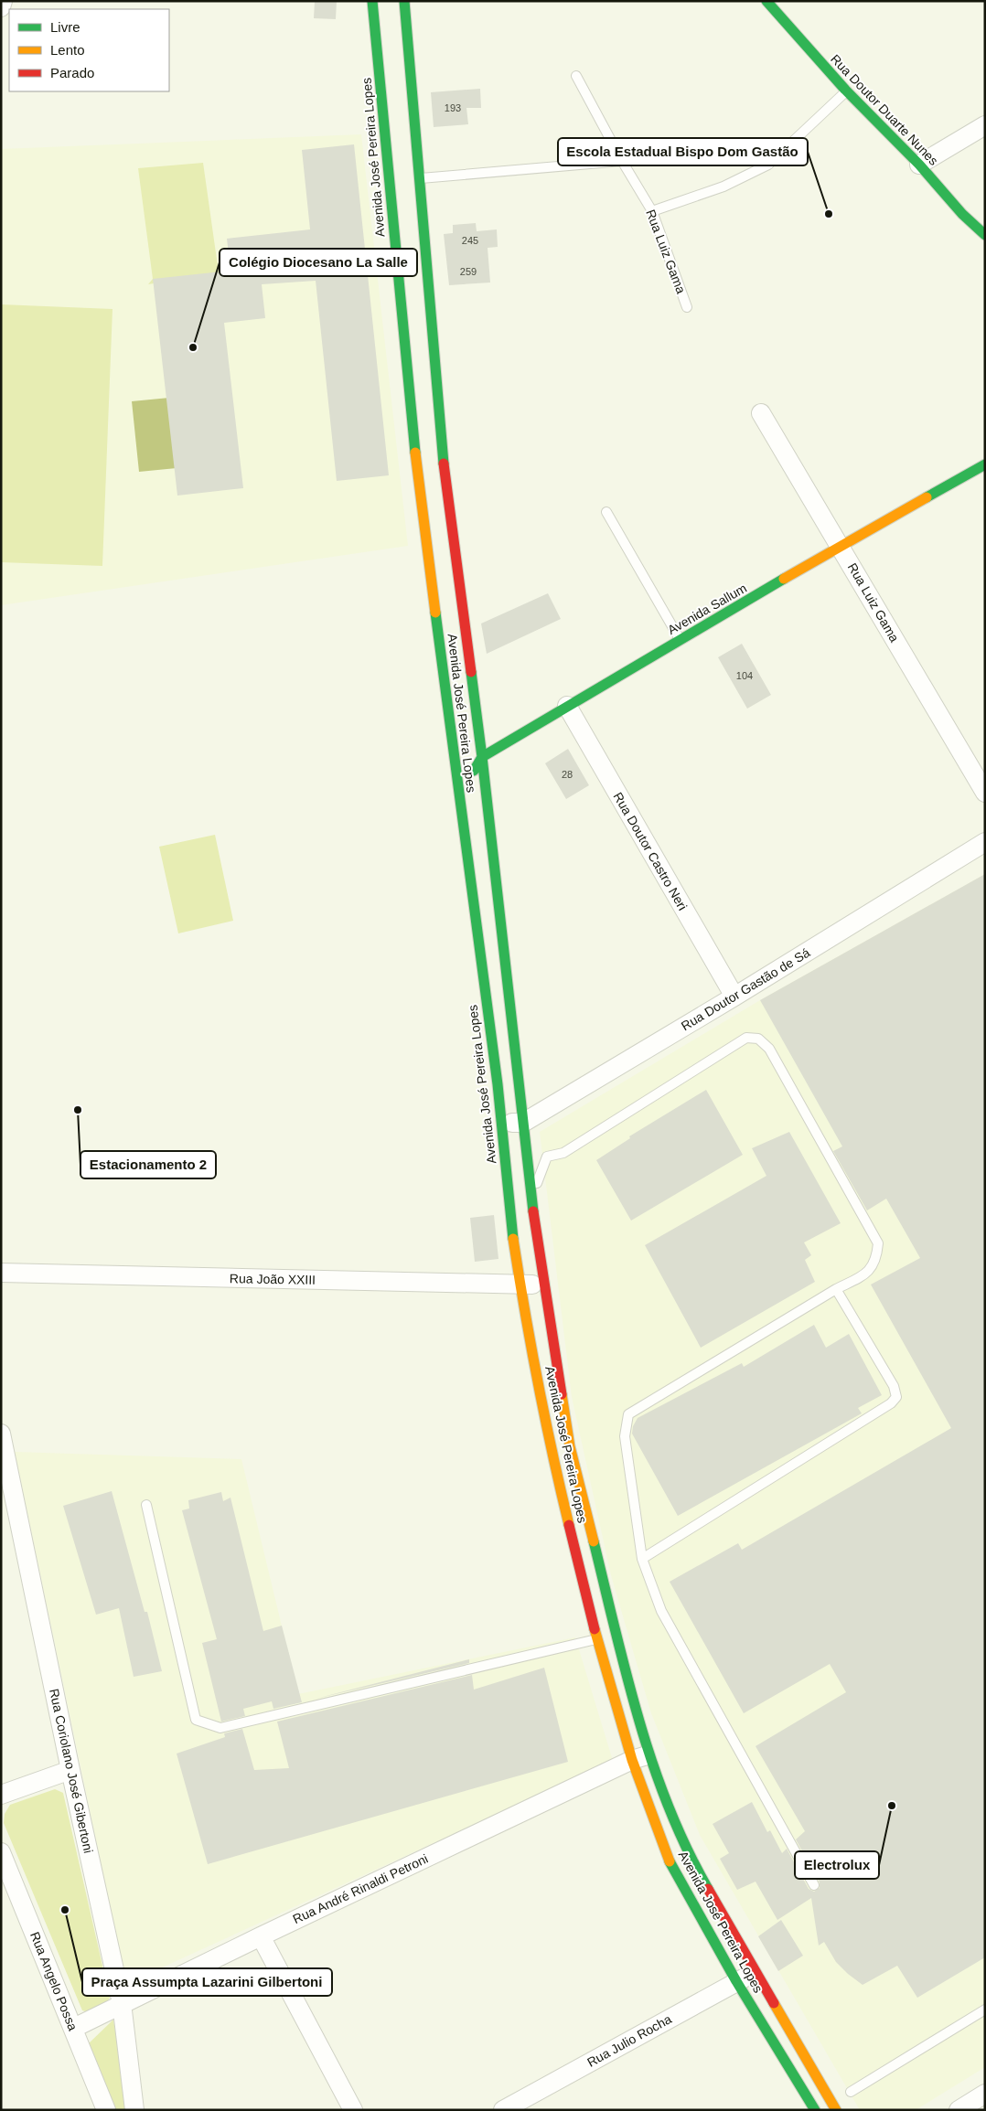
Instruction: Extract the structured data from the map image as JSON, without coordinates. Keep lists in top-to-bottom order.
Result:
{
  "streets": {
    "main road": ["Rua Doutor Duarte Nunes", "Avenida José Pereira Lopes", "Avenida Sallum"],
    "street": [
      "Rua Luiz Gama",
      "Rua Doutor Castro Neri",
      "Rua Doutor Gastão de Sá",
      "Rua João XXIII",
      "Rua Coriolano José Gibertoni",
      "Rua André Rinaldi Petroni",
      "Rua Angelo Possa",
      "Rua Julio Rocha"
    ]
  },
  "crossings": [
    ["Avenida José Pereira Lopes", "Avenida Sallum"],
    ["Avenida José Pereira Lopes", "Rua Doutor Gastão de Sá"],
    ["Avenida José Pereira Lopes", "Rua João XXIII"],
    ["Avenida José Pereira Lopes", "Rua André Rinaldi Petroni"],
    ["Avenida José Pereira Lopes", "Rua Julio Rocha"],
    ["Rua Luiz Gama", "Avenida Sallum"],
    ["Avenida Sallum", "Rua Doutor Castro Neri"],
    ["Rua Doutor Castro Neri", "Rua Doutor Gastão de Sá"],
    ["Rua Coriolano José Gibertoni", "Rua André Rinaldi Petroni"],
    ["Rua André Rinaldi Petroni", "Rua Angelo Possa"]
  ],
  "places": [
    "Escola Estadual Bispo Dom Gastão",
    "Colégio Diocesano La Salle",
    "Estacionamento 2",
    "Electrolux",
    "Praça Assumpta Lazarini Gilbertoni"
  ],
  "house_numbers": [
    "193",
    "245",
    "259",
    "104",
    "28"
  ],
  "legend": ["Livre", "Lento", "Parado"]
}
